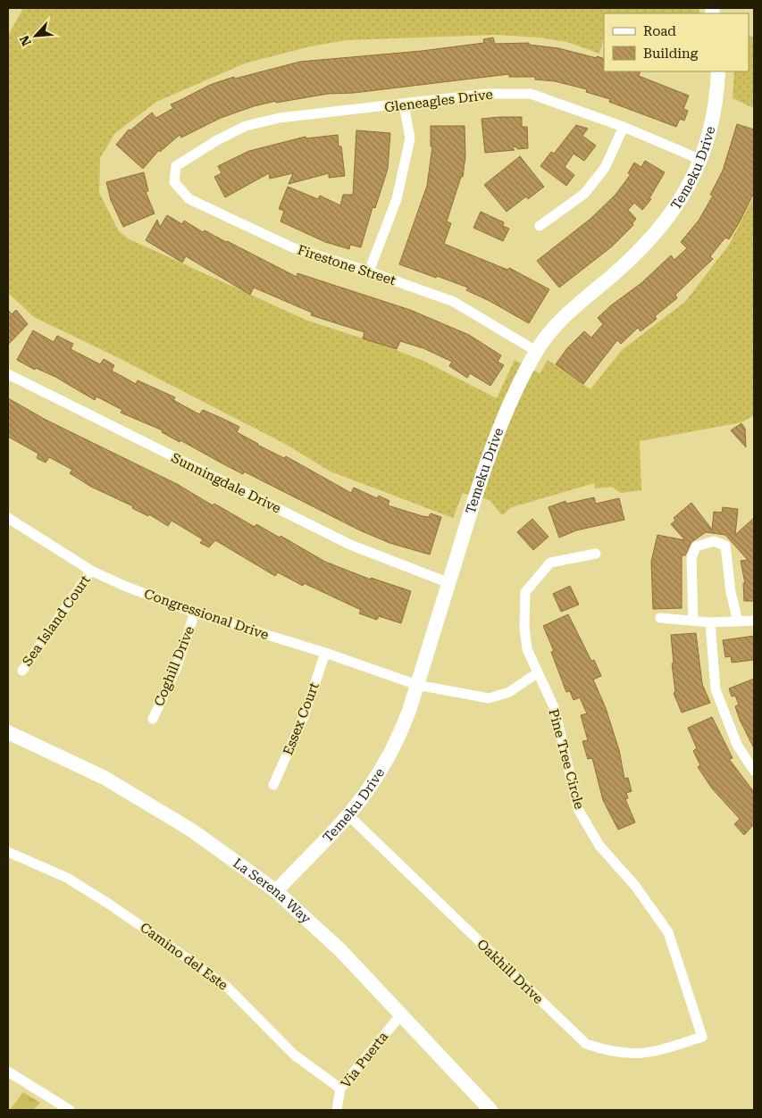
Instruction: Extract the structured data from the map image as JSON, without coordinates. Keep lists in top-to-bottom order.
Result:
{
  "streets": {
    "street": [
      "Gleneagles Drive",
      "Temeku Drive",
      "Firestone Street",
      "Sunningdale Drive",
      "Congressional Drive",
      "Sea Island Court",
      "Coghill Drive",
      "Essex Court",
      "Pine Tree Circle",
      "La Serena Way",
      "Camino del Este",
      "Oakhill Drive",
      "Via Puerta"
    ]
  },
  "crossings": [
    ["Gleneagles Drive", "Temeku Drive"],
    ["Gleneagles Drive", "Firestone Street"],
    ["Temeku Drive", "Firestone Street"],
    ["Temeku Drive", "Sunningdale Drive"],
    ["Temeku Drive", "Congressional Drive"],
    ["Temeku Drive", "La Serena Way"],
    ["Temeku Drive", "Oakhill Drive"],
    ["Congressional Drive", "Sea Island Court"],
    ["Congressional Drive", "Coghill Drive"],
    ["Congressional Drive", "Essex Court"],
    ["Congressional Drive", "Pine Tree Circle"],
    ["Pine Tree Circle", "Oakhill Drive"],
    ["La Serena Way", "Via Puerta"],
    ["Camino del Este", "Via Puerta"]
  ],
  "legend": ["Road", "Building"],
  "north": "bottom left"
}
